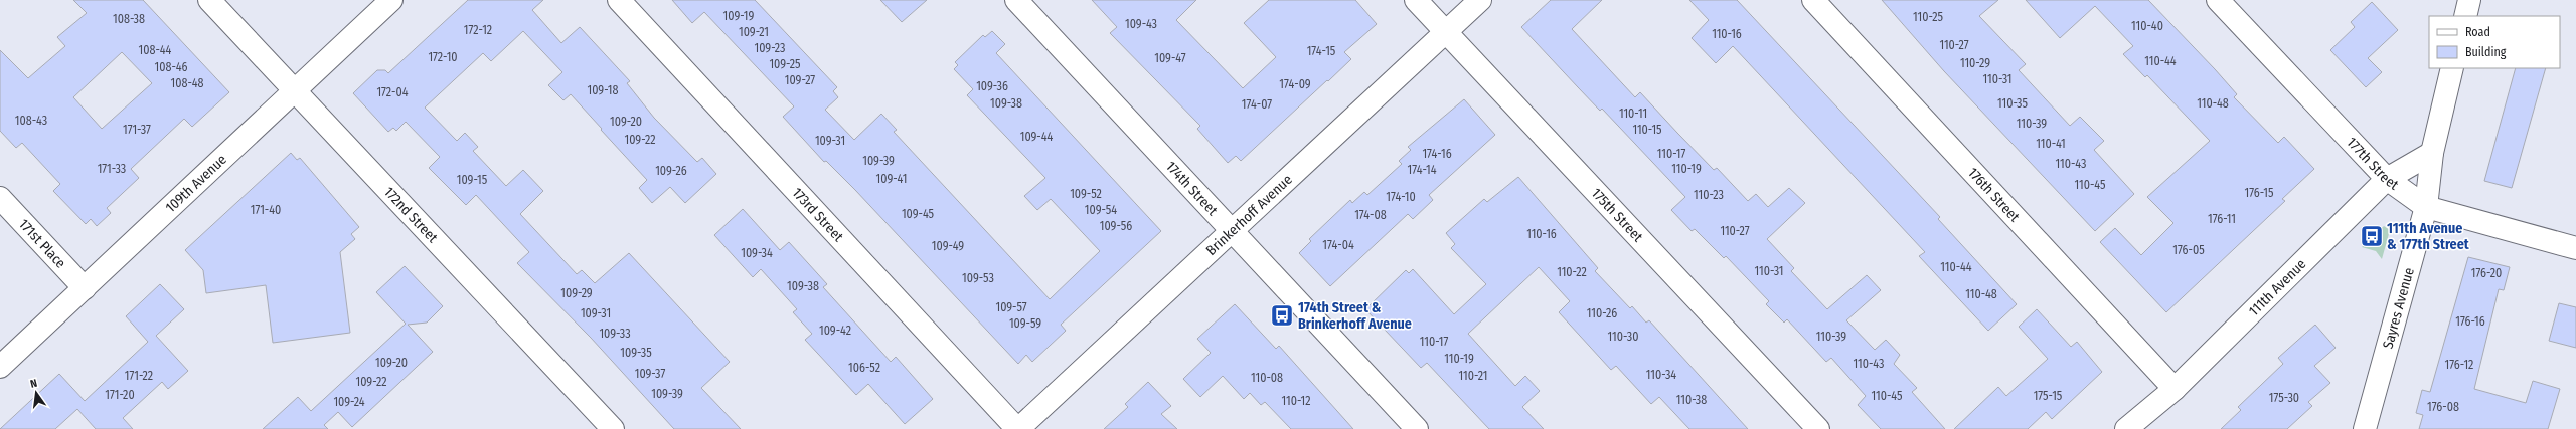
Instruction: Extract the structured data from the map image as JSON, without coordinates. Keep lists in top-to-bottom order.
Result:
{
  "streets": {
    "street": [
      "177th Street",
      "109th Avenue",
      "174th Street",
      "176th Street",
      "172nd Street",
      "Brinkerhoff Avenue",
      "173rd Street",
      "175th Street",
      "171st Place",
      "111th Avenue",
      "Sayres Avenue"
    ]
  },
  "crossings": [
    ["177th Street", "111th Avenue"],
    ["177th Street", "Sayres Avenue"],
    ["109th Avenue", "172nd Street"],
    ["109th Avenue", "171st Place"],
    ["174th Street", "Brinkerhoff Avenue"],
    ["176th Street", "111th Avenue"],
    ["Brinkerhoff Avenue", "173rd Street"],
    ["Brinkerhoff Avenue", "175th Street"],
    ["111th Avenue", "Sayres Avenue"]
  ],
  "places": {
    "bus stop": ["111th Avenue & 177th Street", "174th Street & Brinkerhoff Avenue"]
  },
  "house_numbers": [
    "109-19",
    "110-25",
    "108-38",
    "109-43",
    "110-40",
    "172-12",
    "109-21",
    "110-16",
    "110-27",
    "109-23",
    "108-44",
    "174-15",
    "172-10",
    "109-47",
    "110-44",
    "110-29",
    "109-25",
    "108-46",
    "110-31",
    "109-27",
    "108-48",
    "174-09",
    "109-36",
    "109-18",
    "172-04",
    "109-38",
    "110-35",
    "110-48",
    "174-07",
    "110-11",
    "108-43",
    "109-20",
    "110-39",
    "171-37",
    "110-15",
    "109-44",
    "109-22",
    "109-31",
    "110-41",
    "174-16",
    "110-17",
    "109-39",
    "110-43",
    "171-33",
    "110-19",
    "174-14",
    "109-26",
    "109-41",
    "109-15",
    "110-45",
    "176-15",
    "109-52",
    "110-23",
    "174-10",
    "171-40",
    "109-54",
    "109-45",
    "174-08",
    "176-11",
    "109-56",
    "110-27",
    "110-16",
    "174-04",
    "109-49",
    "176-05",
    "109-34",
    "110-44",
    "110-31",
    "110-22",
    "176-20",
    "109-53",
    "109-38",
    "109-29",
    "110-48",
    "109-57",
    "109-31",
    "110-26",
    "176-16",
    "109-59",
    "109-42",
    "109-33",
    "110-30",
    "110-39",
    "110-17",
    "109-35",
    "110-19",
    "109-20",
    "110-43",
    "176-12",
    "106-52",
    "109-37",
    "110-34",
    "171-22",
    "110-21",
    "110-08",
    "109-22",
    "109-39",
    "171-20",
    "110-45",
    "175-15",
    "175-30",
    "110-38",
    "110-12",
    "109-24",
    "176-08"
  ],
  "legend": ["Road", "Building"],
  "north": "top"
}
